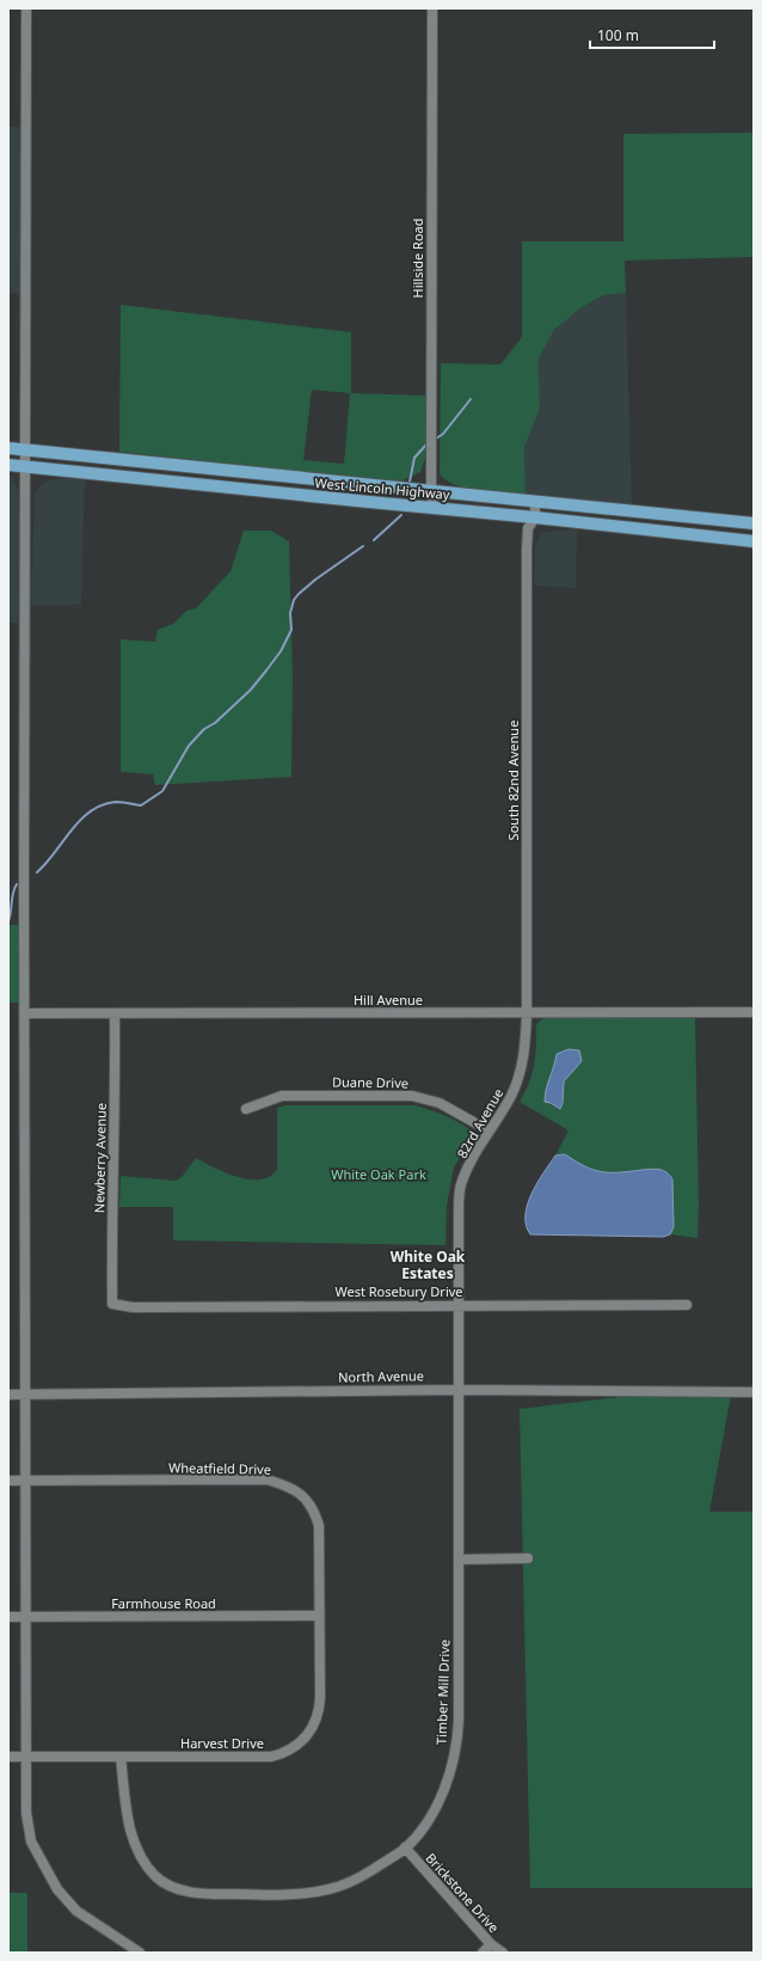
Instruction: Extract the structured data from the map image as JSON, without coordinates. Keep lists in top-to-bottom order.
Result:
{
  "streets": {
    "main road": ["West Lincoln Highway"],
    "street": [
      "Hillside Road",
      "South 82nd Avenue",
      "Hill Avenue",
      "Duane Drive",
      "82rd Avenue",
      "Newberry Avenue",
      "West Rosebury Drive",
      "North Avenue",
      "Wheatfield Drive",
      "Farmhouse Road",
      "Timber Mill Drive",
      "Harvest Drive",
      "Brickstone Drive"
    ]
  },
  "crossings": [
    ["Hillside Road", "West Lincoln Highway"],
    ["West Lincoln Highway", "South 82nd Avenue"],
    ["South 82nd Avenue", "Hill Avenue"],
    ["South 82nd Avenue", "82rd Avenue"],
    ["Hill Avenue", "82rd Avenue"],
    ["Hill Avenue", "Newberry Avenue"],
    ["Duane Drive", "82rd Avenue"],
    ["82rd Avenue", "West Rosebury Drive"],
    ["82rd Avenue", "North Avenue"],
    ["82rd Avenue", "Timber Mill Drive"],
    ["Newberry Avenue", "West Rosebury Drive"],
    ["North Avenue", "Timber Mill Drive"],
    ["Wheatfield Drive", "Farmhouse Road"],
    ["Wheatfield Drive", "Harvest Drive"],
    ["Farmhouse Road", "Harvest Drive"],
    ["Timber Mill Drive", "Harvest Drive"],
    ["Timber Mill Drive", "Brickstone Drive"]
  ],
  "districts": ["White Oak Estates"],
  "parks": ["White Oak Park"],
  "scale_bar": "100 m"
}
